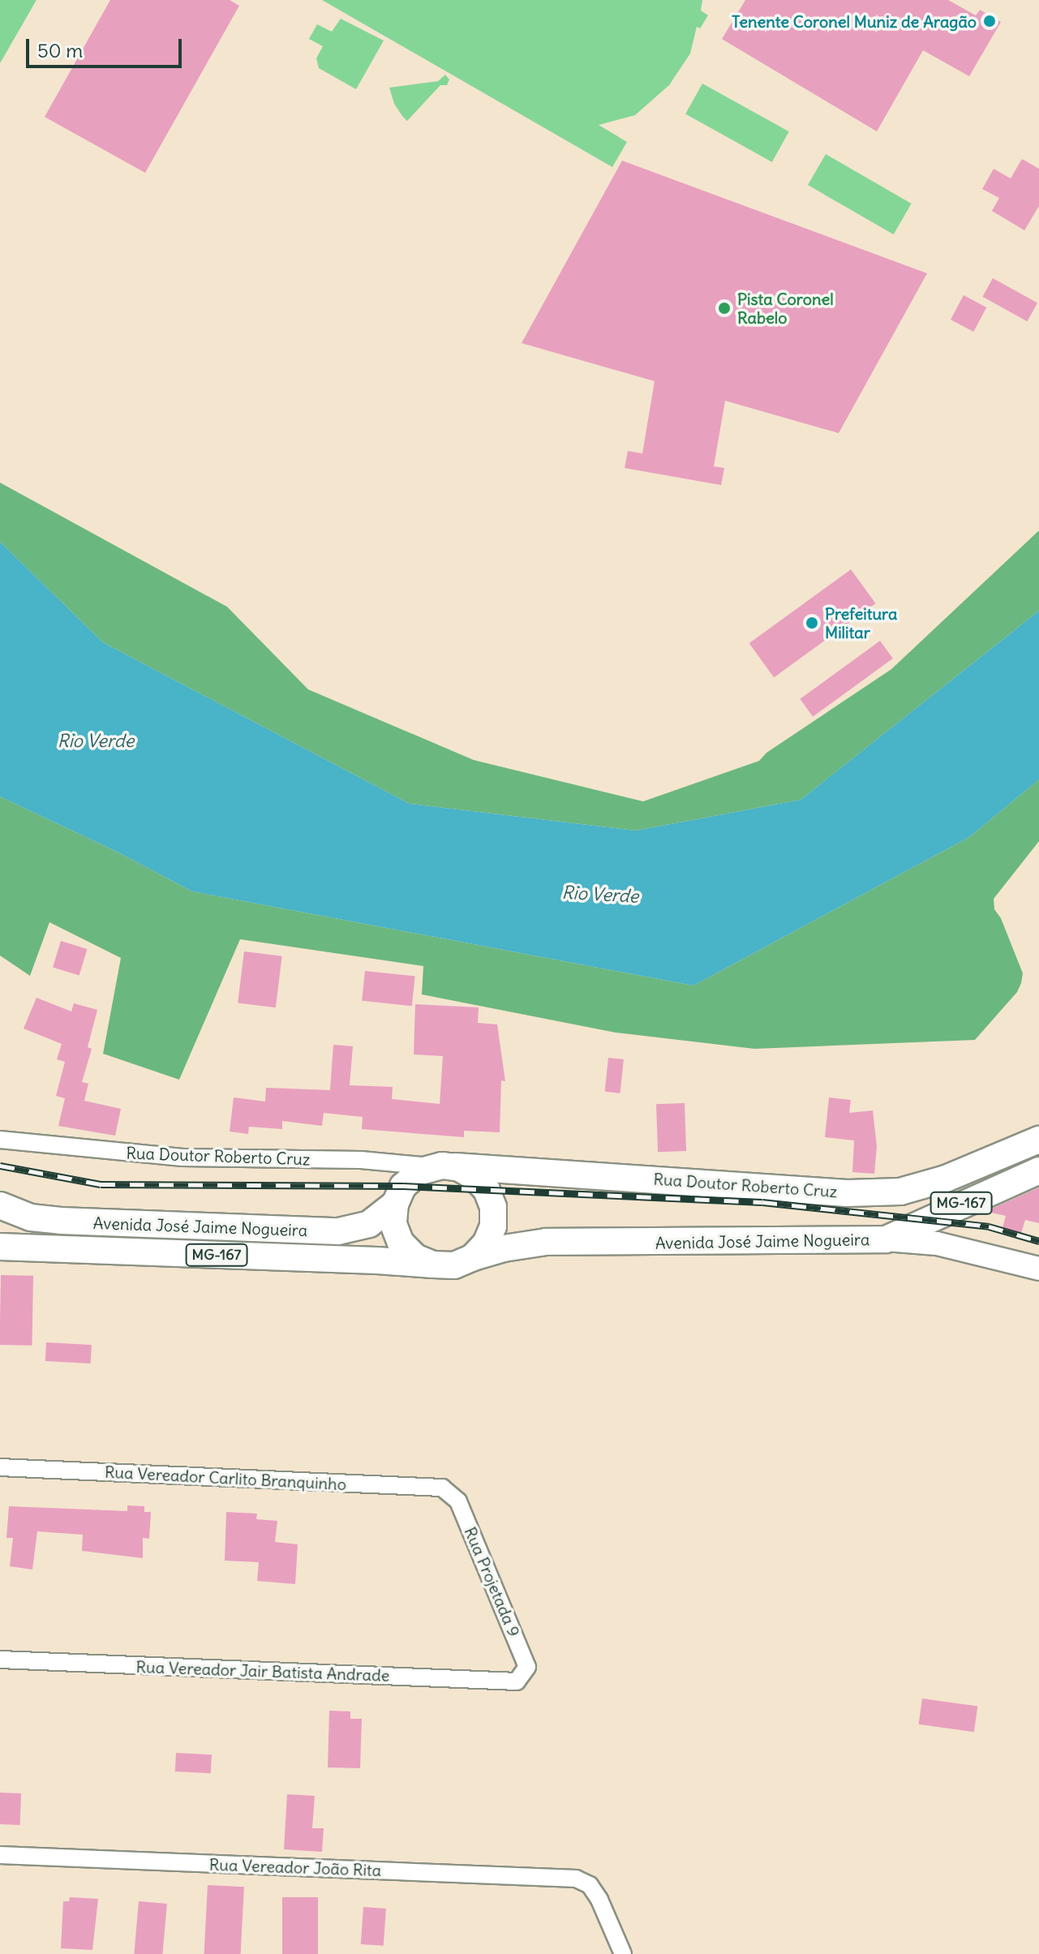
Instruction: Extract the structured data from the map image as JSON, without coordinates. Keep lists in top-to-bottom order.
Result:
{
  "streets": {
    "main road": ["Rua Doutor Roberto Cruz", "MG-167", "Avenida José Jaime Nogueira"],
    "street": [
      "Rua Vereador Carlito Branquinho",
      "Rua Projetada 9",
      "Rua Vereador Jair Batista Andrade",
      "Rua Vereador João Rita"
    ]
  },
  "crossings": [
    ["Rua Doutor Roberto Cruz", "Avenida José Jaime Nogueira"],
    ["Rua Vereador Carlito Branquinho", "Rua Projetada 9"],
    ["Rua Projetada 9", "Rua Vereador Jair Batista Andrade"]
  ],
  "water": ["Rio Verde"],
  "places": ["Tenente Coronel Muniz de Aragão", "Pista Coronel Rabelo", "Prefeitura Militar"],
  "scale_bar": "50 m"
}
